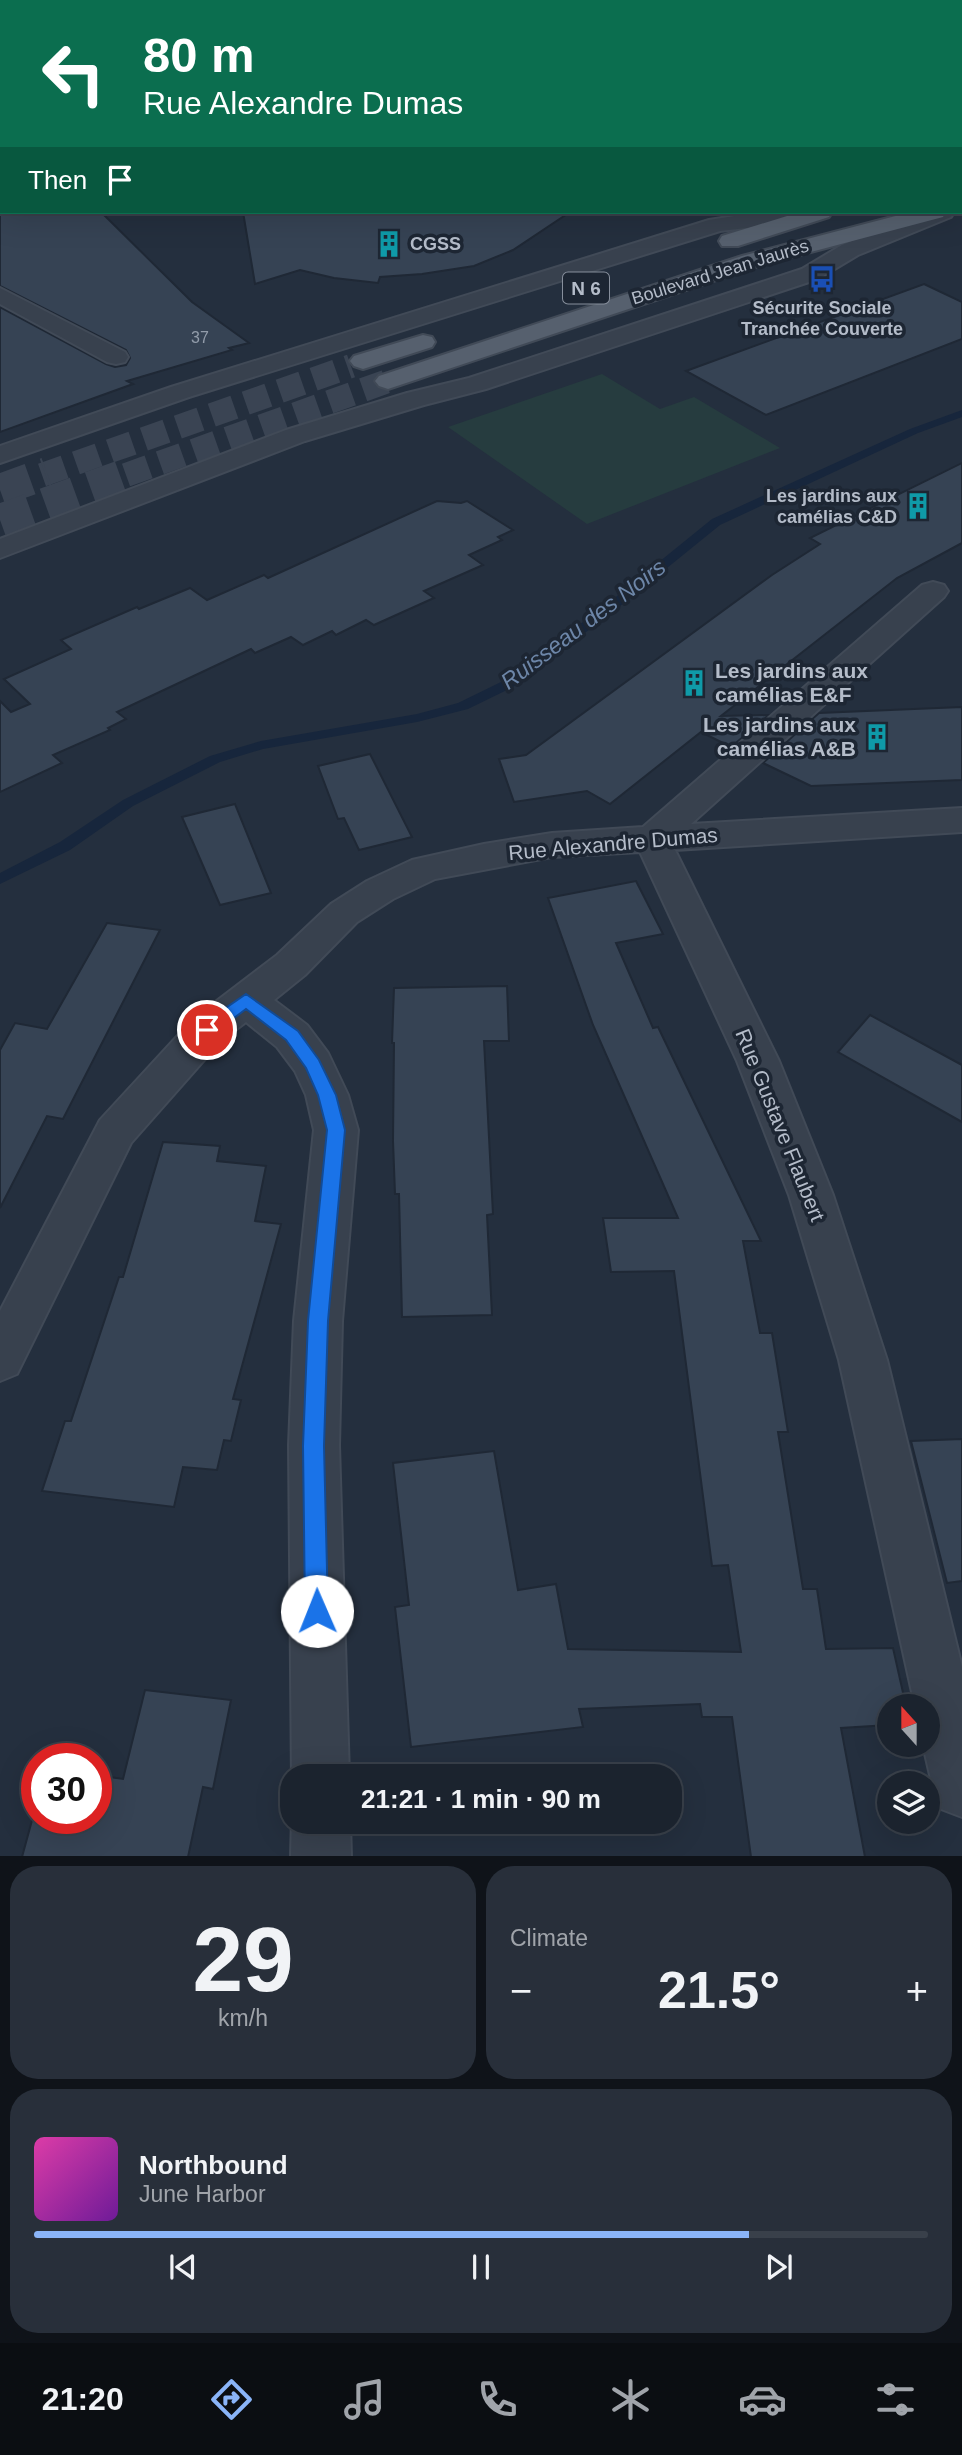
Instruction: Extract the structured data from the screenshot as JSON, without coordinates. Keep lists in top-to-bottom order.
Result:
{
  "streets": {
    "main road": ["Boulevard Jean Jaurès", "N 6"],
    "street": ["Rue Alexandre Dumas", "Rue Gustave Flaubert"]
  },
  "crossings": [
    ["Rue Alexandre Dumas", "Rue Gustave Flaubert"]
  ],
  "water": ["Ruisseau des Noirs"],
  "places": {
    "building": [
      "CGSS",
      "Les jardins aux camélias C&D",
      "Les jardins aux camélias E&F",
      "Les jardins aux camélias A&B"
    ],
    "bus stop": ["Sécurite Sociale Tranchée Couverte"]
  },
  "house_numbers": ["37"],
  "north": "top",
  "page": {
    "turn": ["80 m", "Rue Alexandre Dumas"],
    "then": "Then",
    "limit": "30",
    "trip": "21:21 · 1 min · 90 m",
    "tile": [
      ["29", "km/h"],
      "Climate"
    ],
    "heat": ["−", "21.5°", "+"],
    "song": ["Northbound", "June Harbor"],
    "tabs": "21:20"
  }
}
